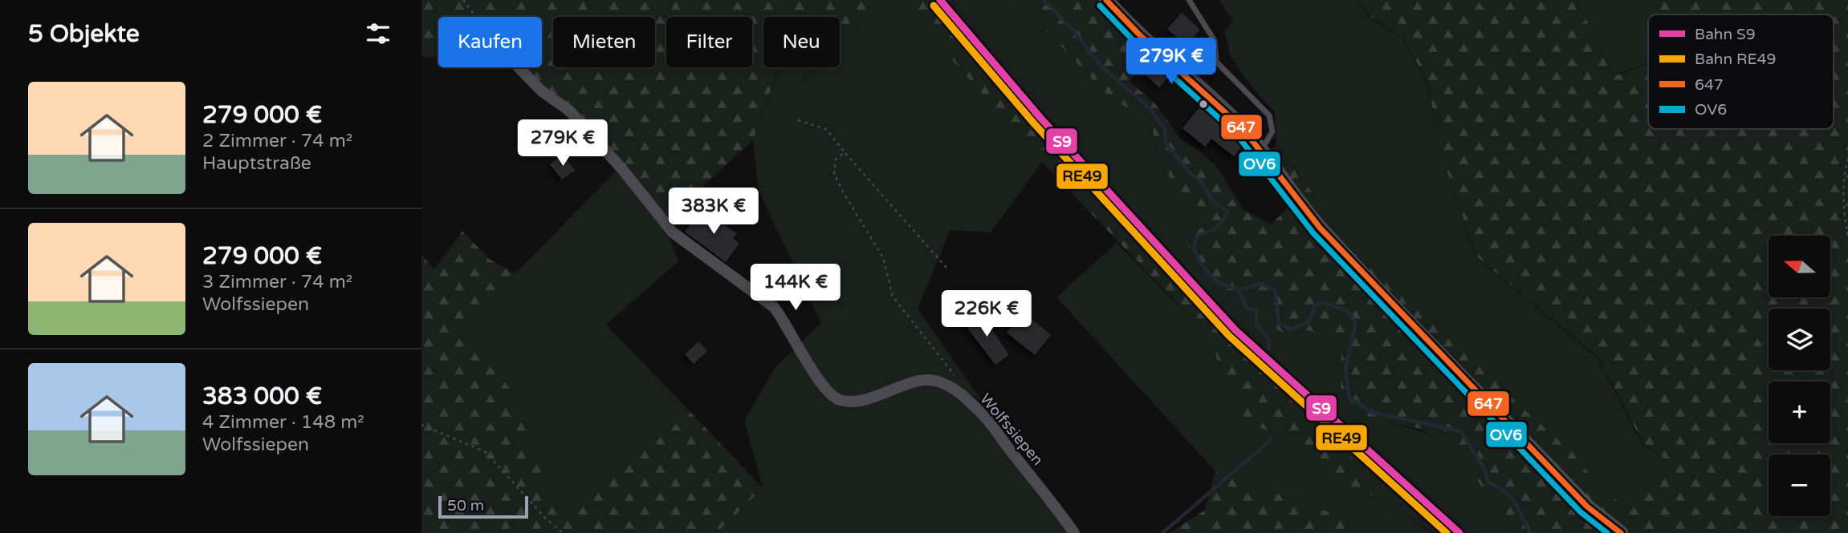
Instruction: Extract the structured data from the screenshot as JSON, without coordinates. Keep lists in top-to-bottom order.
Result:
{
  "streets": {
    "street": ["Wolfssiepen"]
  },
  "lines": [
    "rail line S9",
    "transit line 647",
    "rail line RE49",
    "transit line OV6"
  ],
  "legend": [
    "Bahn S9",
    "Bahn RE49",
    "647",
    "OV6"
  ],
  "scale_bar": "50 m",
  "north": "left",
  "page": {
    "heading": "5 Objekte",
    "chip": [
      "Kaufen",
      "Mieten",
      "Filter",
      "Neu"
    ],
    "price": [
      "279K €",
      "279K €",
      "383K €",
      "144K €",
      "226K €"
    ],
    "list": [
      {
        "name": "279 000 €",
        "note": "2 Zimmer · 74 m² · Hauptstraße"
      },
      {
        "name": "279 000 €",
        "note": "3 Zimmer · 74 m² · Wolfssiepen"
      },
      {
        "name": "383 000 €",
        "note": "4 Zimmer · 148 m² · Wolfssiepen"
      }
    ],
    "map_buttons": ["+", "−"],
    "scale": "50 m"
  }
}
